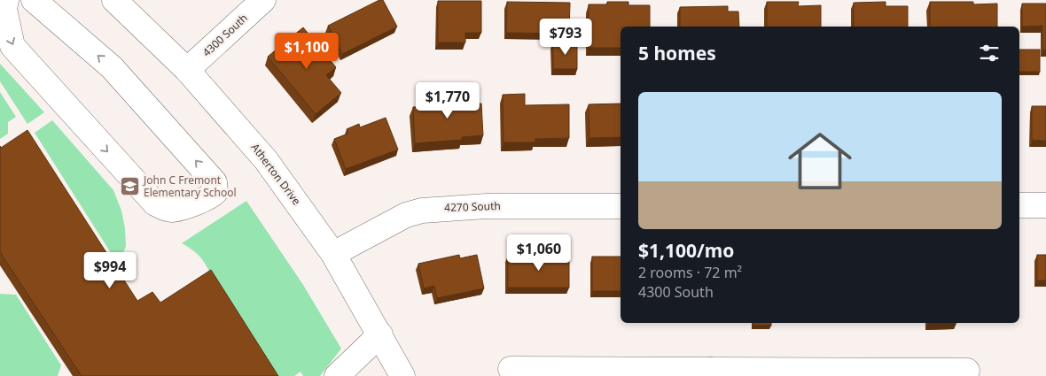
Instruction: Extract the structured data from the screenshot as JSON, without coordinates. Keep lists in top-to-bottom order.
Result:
{
  "streets": {
    "street": ["4300 South", "Atherton Drive", "4270 South"]
  },
  "crossings": [
    ["4300 South", "Atherton Drive"],
    ["Atherton Drive", "4270 South"]
  ],
  "places": {
    "school or university": ["John C Fremont Elementary School"]
  },
  "page": {
    "price": [
      "$793",
      "$1,100",
      "$1,770",
      "$1,060",
      "$994"
    ],
    "heading": "5 homes",
    "list": [
      {
        "name": "$1,100/mo",
        "note": "2 rooms · 72 m² · 4300 South"
      }
    ]
  }
}
